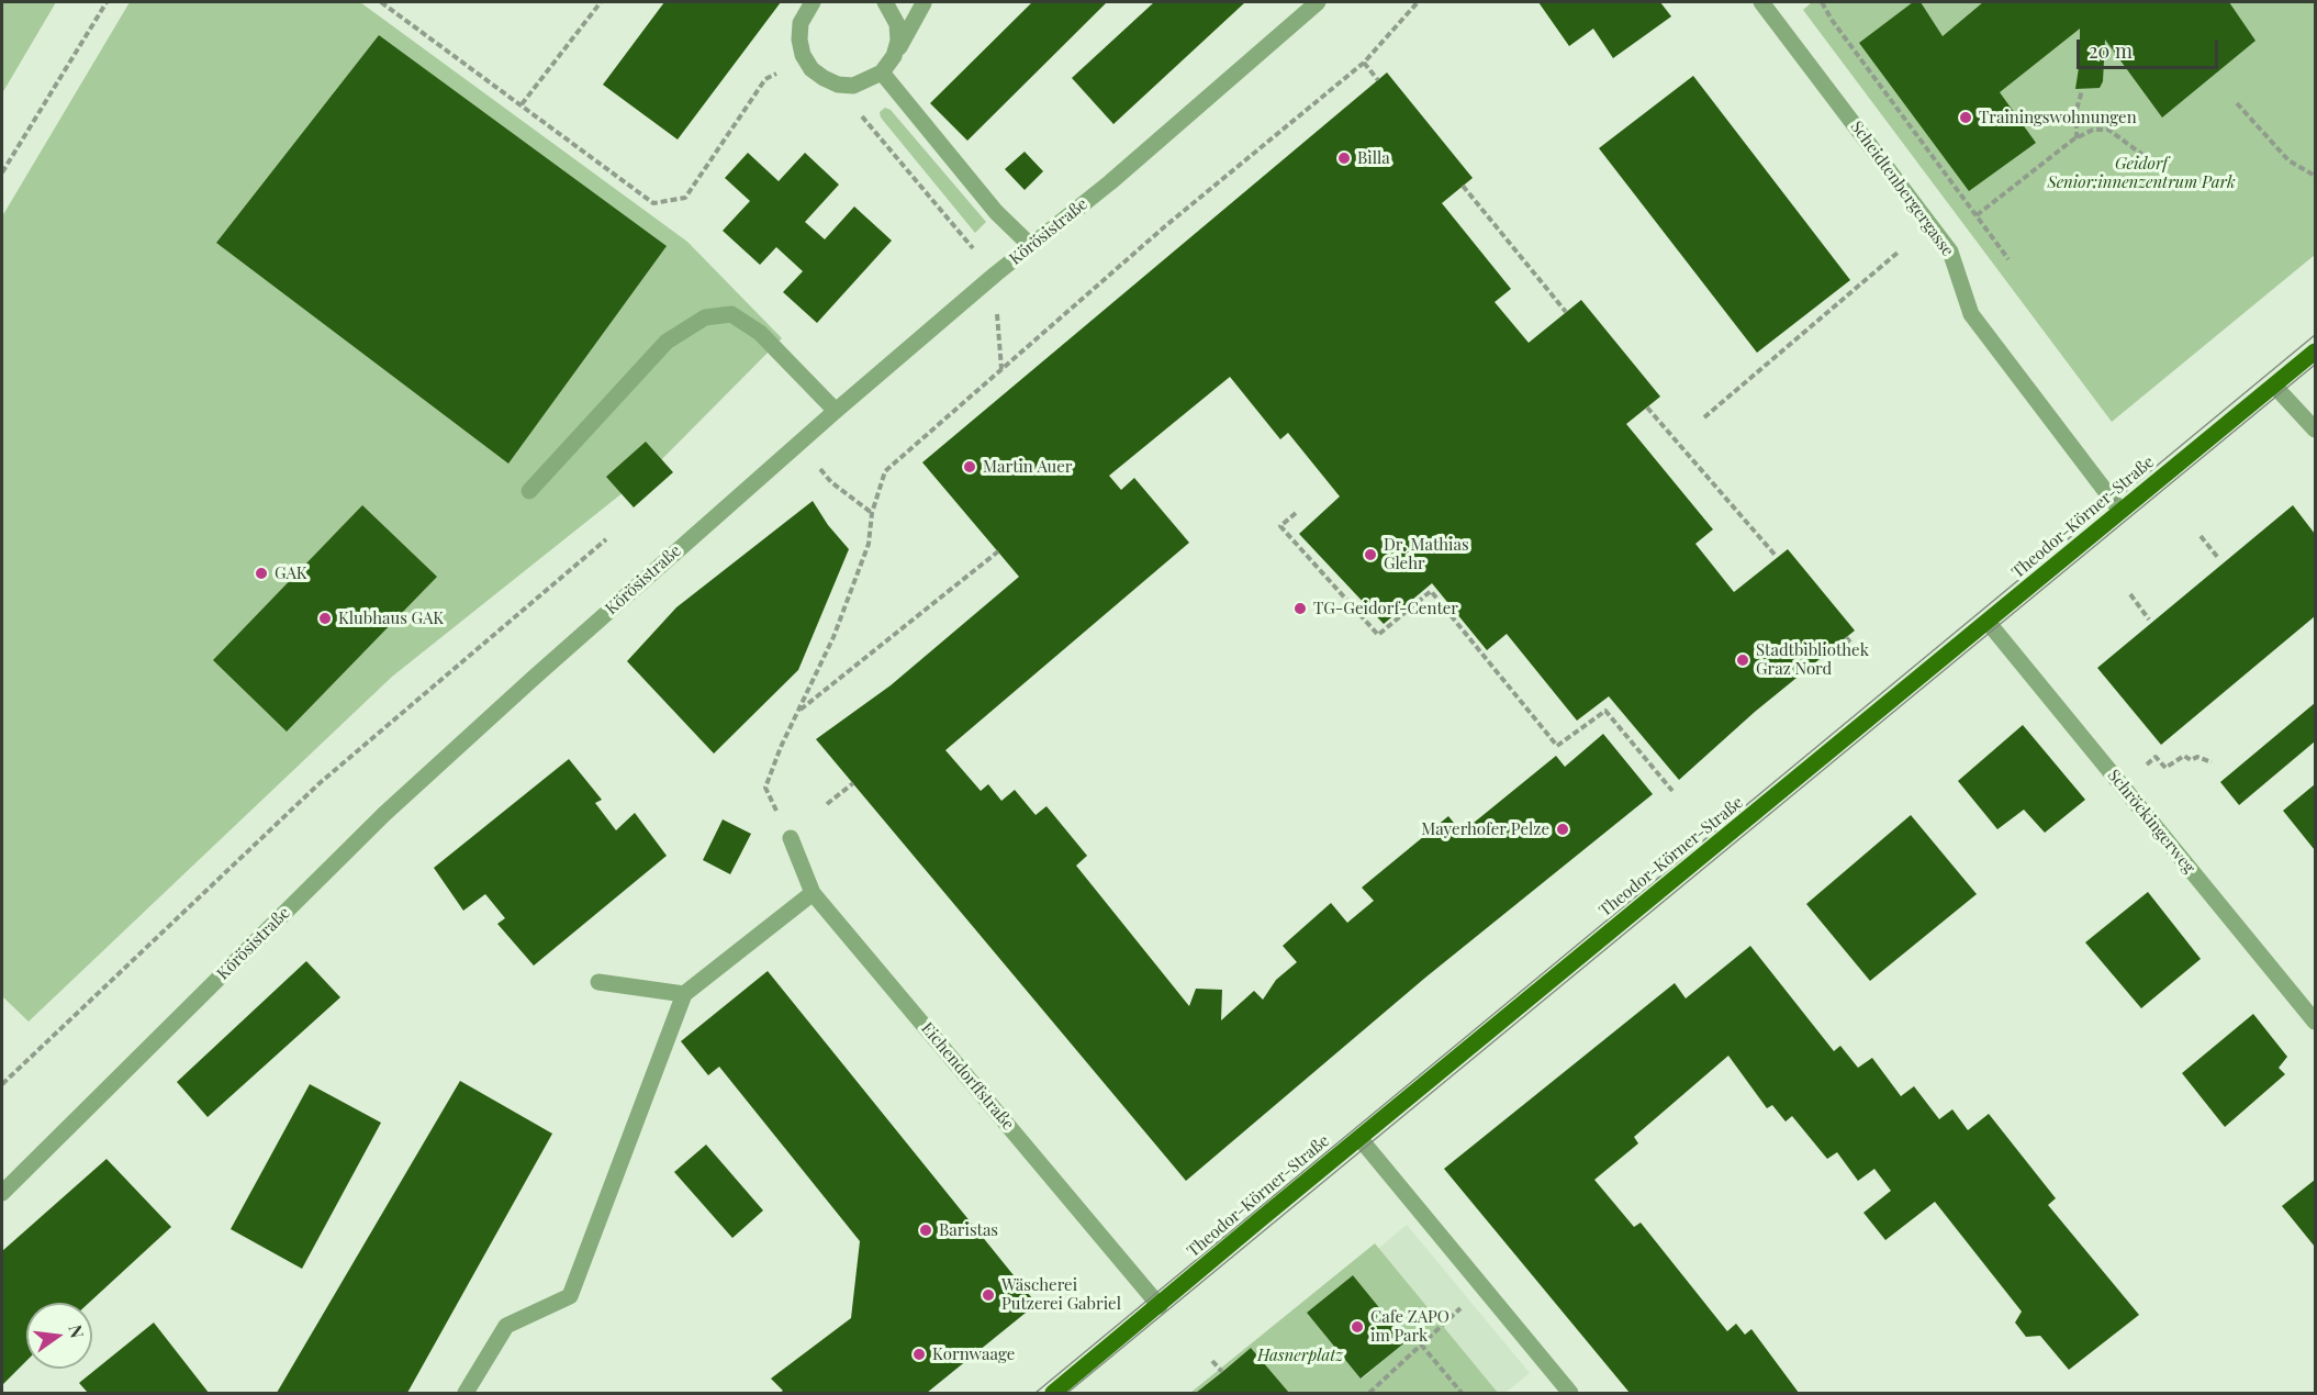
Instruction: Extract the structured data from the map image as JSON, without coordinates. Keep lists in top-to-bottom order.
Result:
{
  "streets": {
    "main road": ["Theodor-Körner-Straße"],
    "street": [
      "Scheidtenbergergasse",
      "Körösistraße",
      "Schröckingerweg",
      "Eichendorffstraße"
    ]
  },
  "crossings": [
    ["Scheidtenbergergasse", "Theodor-Körner-Straße"],
    ["Theodor-Körner-Straße", "Schröckingerweg"],
    ["Theodor-Körner-Straße", "Eichendorffstraße"]
  ],
  "parks": ["Geidorf Senior:innenzentrum Park", "Hasnerplatz"],
  "places": [
    "Trainingswohnungen",
    "Billa",
    "Martin Auer",
    "Dr. Mathias Glehr",
    "GAK",
    "TG-Geidorf-Center",
    "Klubhaus GAK",
    "Stadtbibliothek Graz Nord",
    "Mayerhofer Pelze",
    "Baristas",
    "Wäscherei Putzerei Gabriel",
    "Cafe ZAPO im Park",
    "Kornwaage"
  ],
  "scale_bar": "20 m",
  "north": "right"
}
